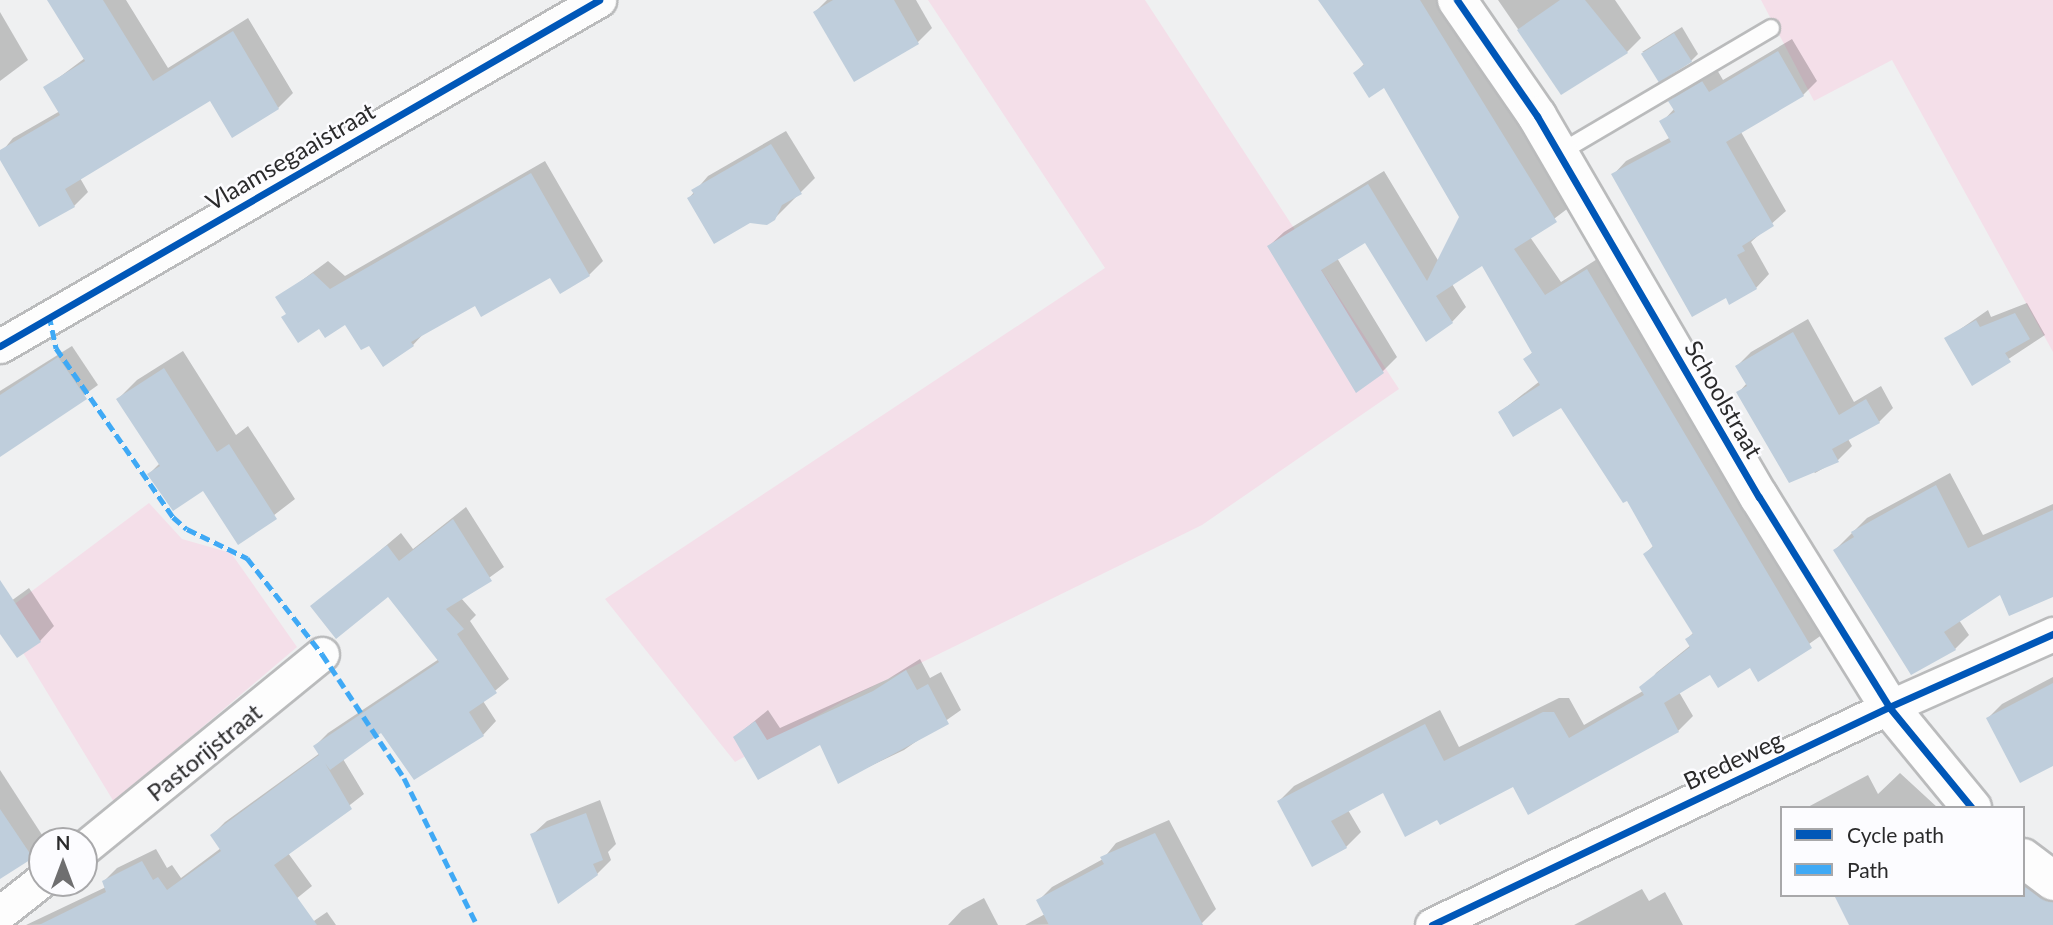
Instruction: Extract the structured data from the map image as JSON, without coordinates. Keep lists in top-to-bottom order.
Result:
{
  "streets": {
    "street": [
      "Vlaamsegaaistraat",
      "Schoolstraat",
      "Pastorijstraat",
      "Bredeweg"
    ]
  },
  "crossings": [
    ["Schoolstraat", "Bredeweg"]
  ],
  "legend": ["Cycle path", "Path"],
  "north": "top"
}
